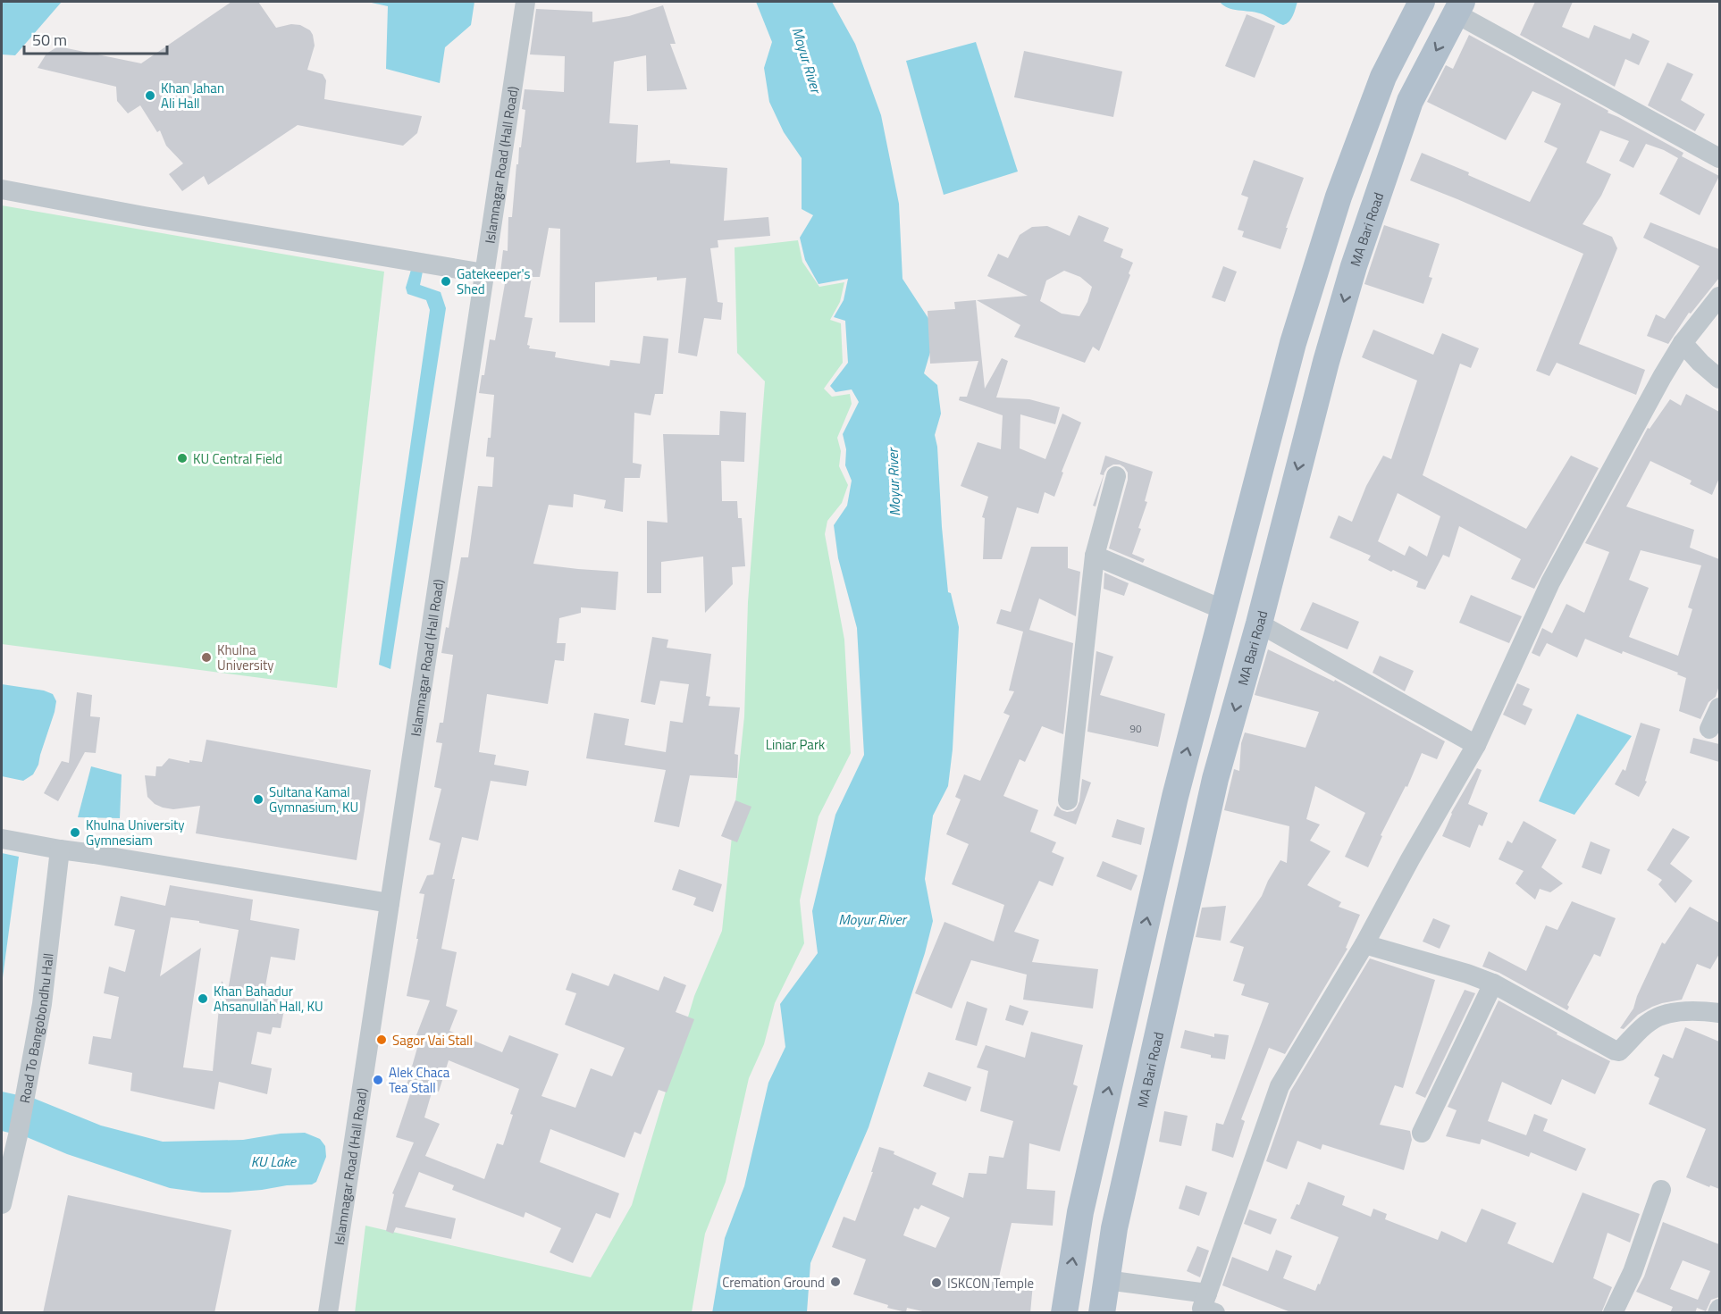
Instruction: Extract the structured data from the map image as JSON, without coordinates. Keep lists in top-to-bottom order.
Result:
{
  "streets": {
    "main road": ["MA Bari Road"],
    "street": ["Islamnagar Road (Hall Road)", "Road To Bangobondhu Hall"]
  },
  "water": ["Moyur River", "KU Lake"],
  "parks": ["Liniar Park"],
  "places": [
    "Khan Jahan Ali Hall",
    "Gatekeeper's Shed",
    "KU Central Field",
    "Khulna University",
    "Sultana Kamal Gymnasium, KU",
    "Khulna University Gymnesiam",
    "Khan Bahadur Ahsanullah Hall, KU",
    "Sagor Vai Stall",
    "Alek Chaca Tea Stall",
    "Cremation Ground",
    "ISKCON Temple"
  ],
  "house_numbers": ["90"],
  "scale_bar": "50 m"
}
